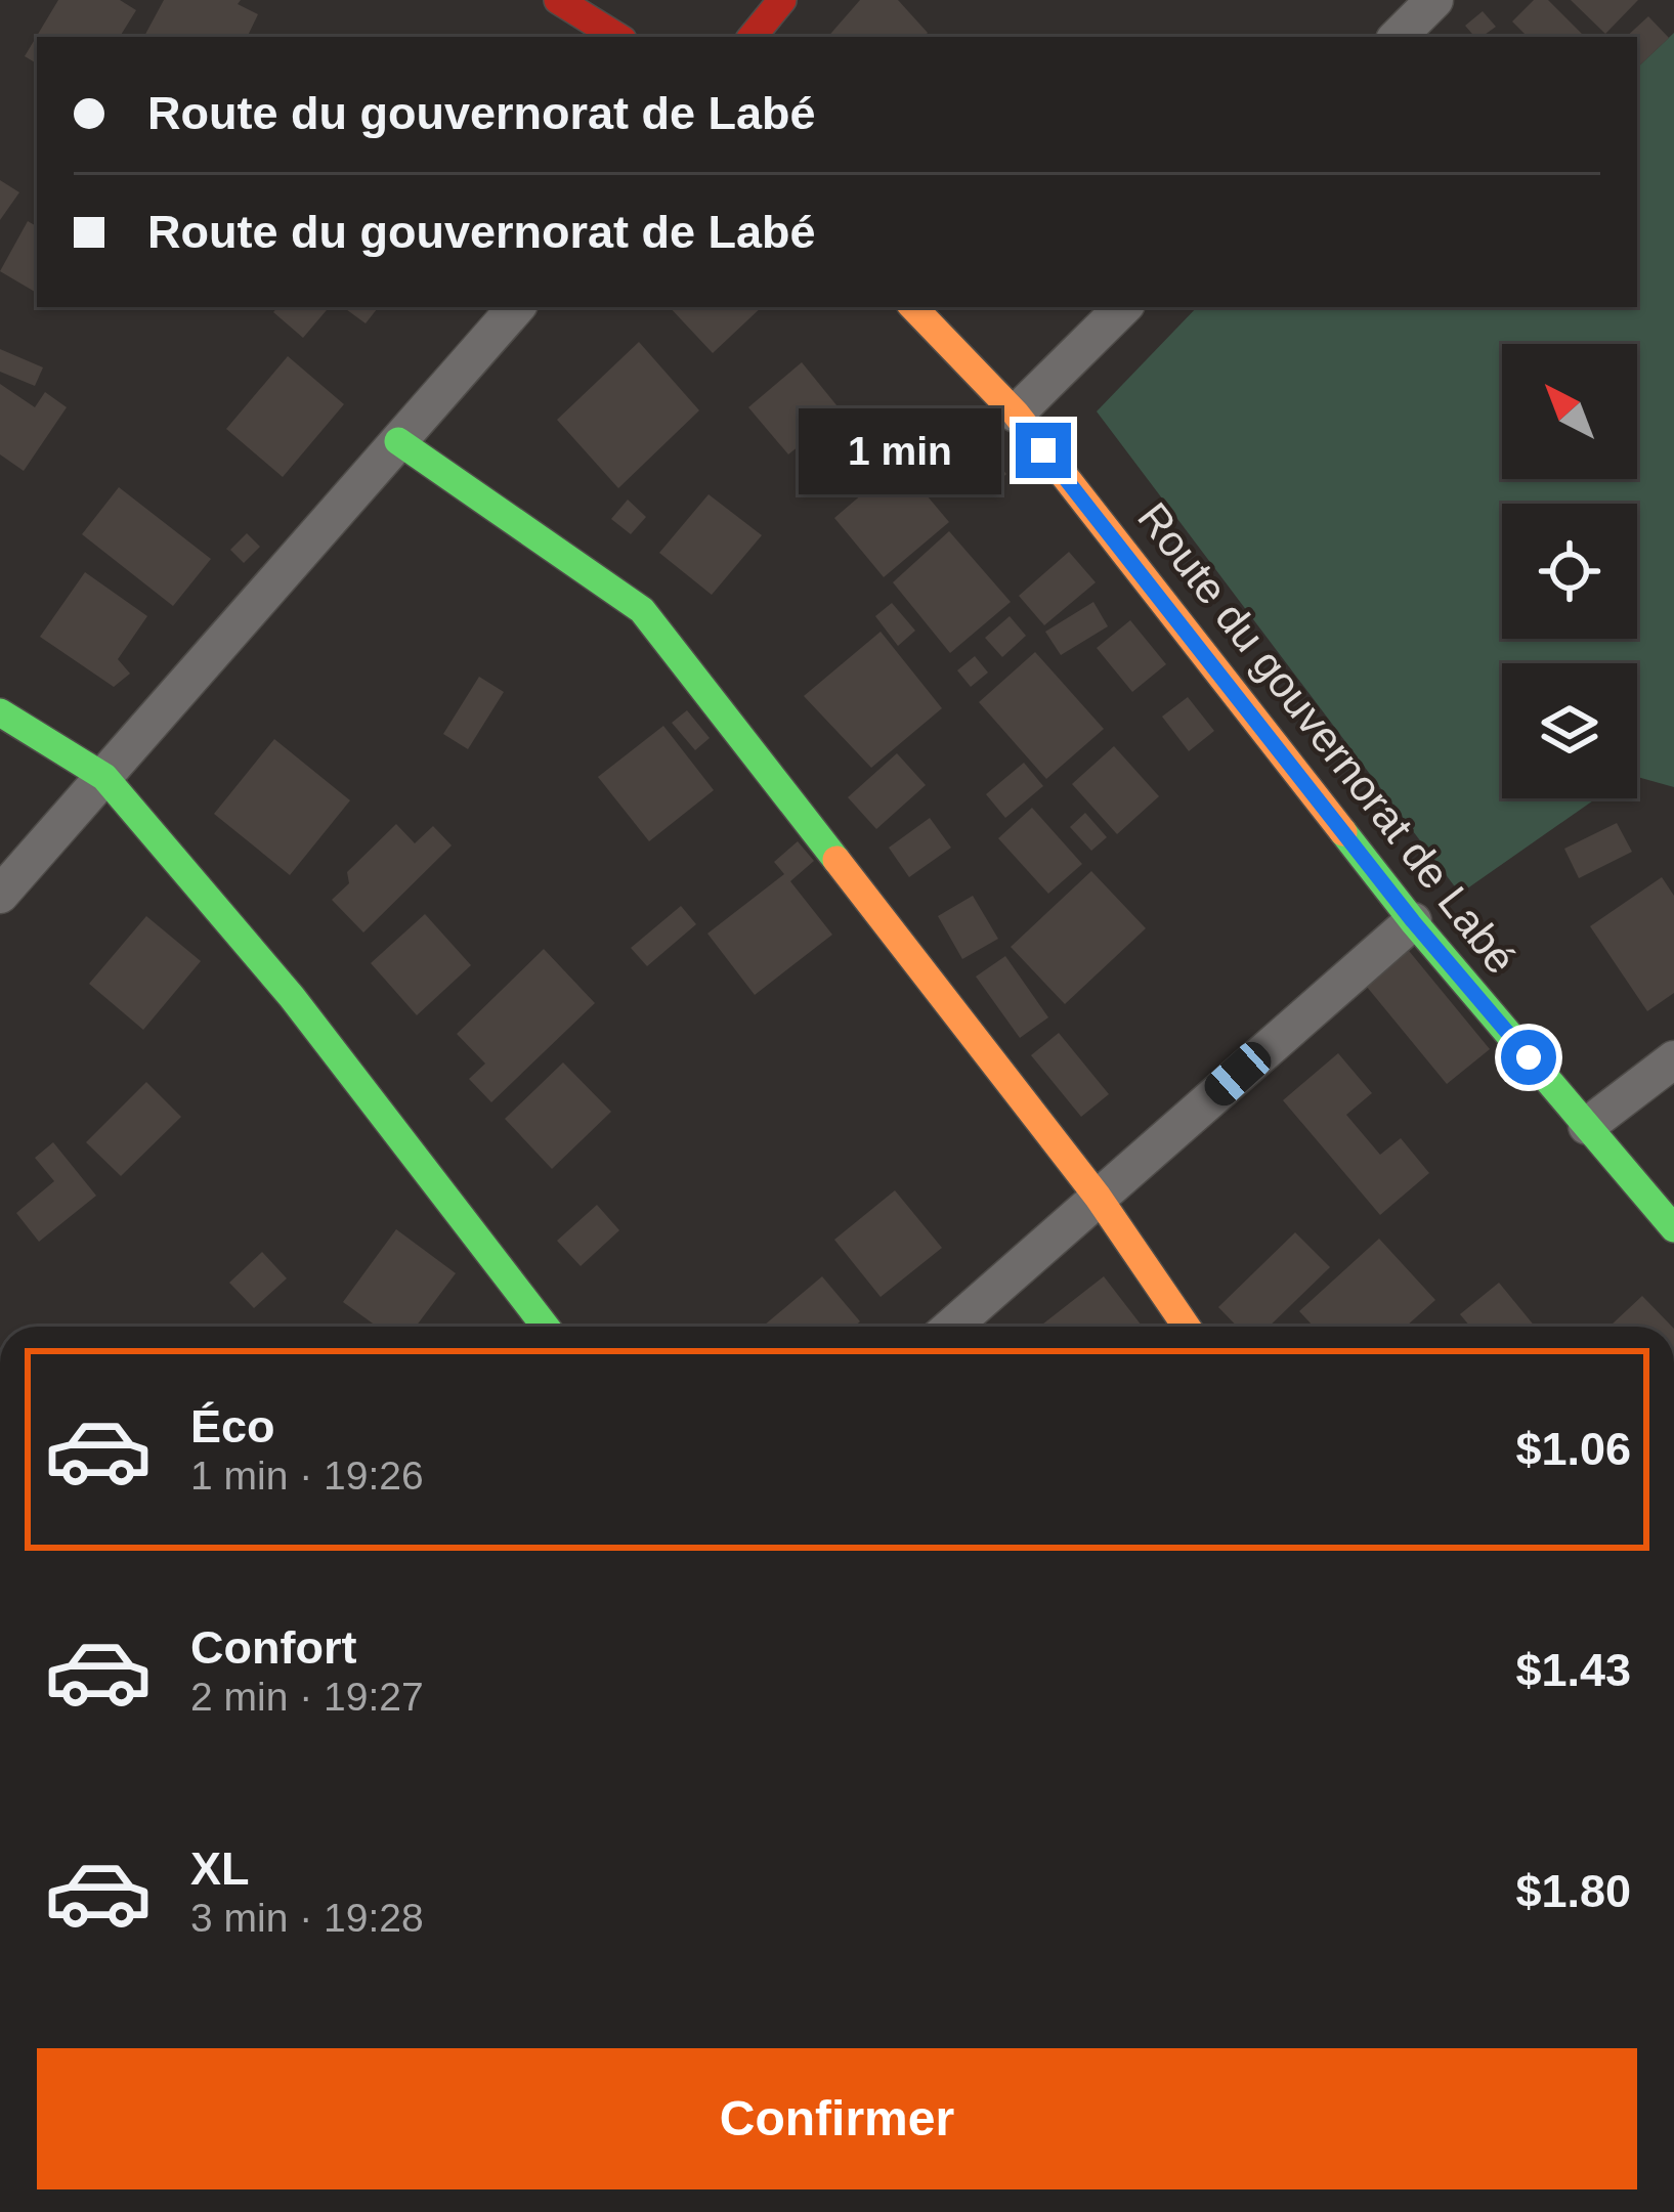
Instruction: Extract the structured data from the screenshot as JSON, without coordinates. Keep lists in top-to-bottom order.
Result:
{
  "streets": {
    "street": ["Route du gouvernorat de Labé"]
  },
  "north": "top left",
  "page": {
    "banner": ["Route du gouvernorat de Labé", "Route du gouvernorat de Labé"],
    "bubble": "1 min",
    "list": [
      {
        "name": "Éco",
        "note": "1 min · 19:26",
        "value": "$1.06"
      },
      {
        "name": "Confort",
        "note": "2 min · 19:27",
        "value": "$1.43"
      },
      {
        "name": "XL",
        "note": "3 min · 19:28",
        "value": "$1.80"
      }
    ],
    "buttons": "Confirmer"
  }
}
